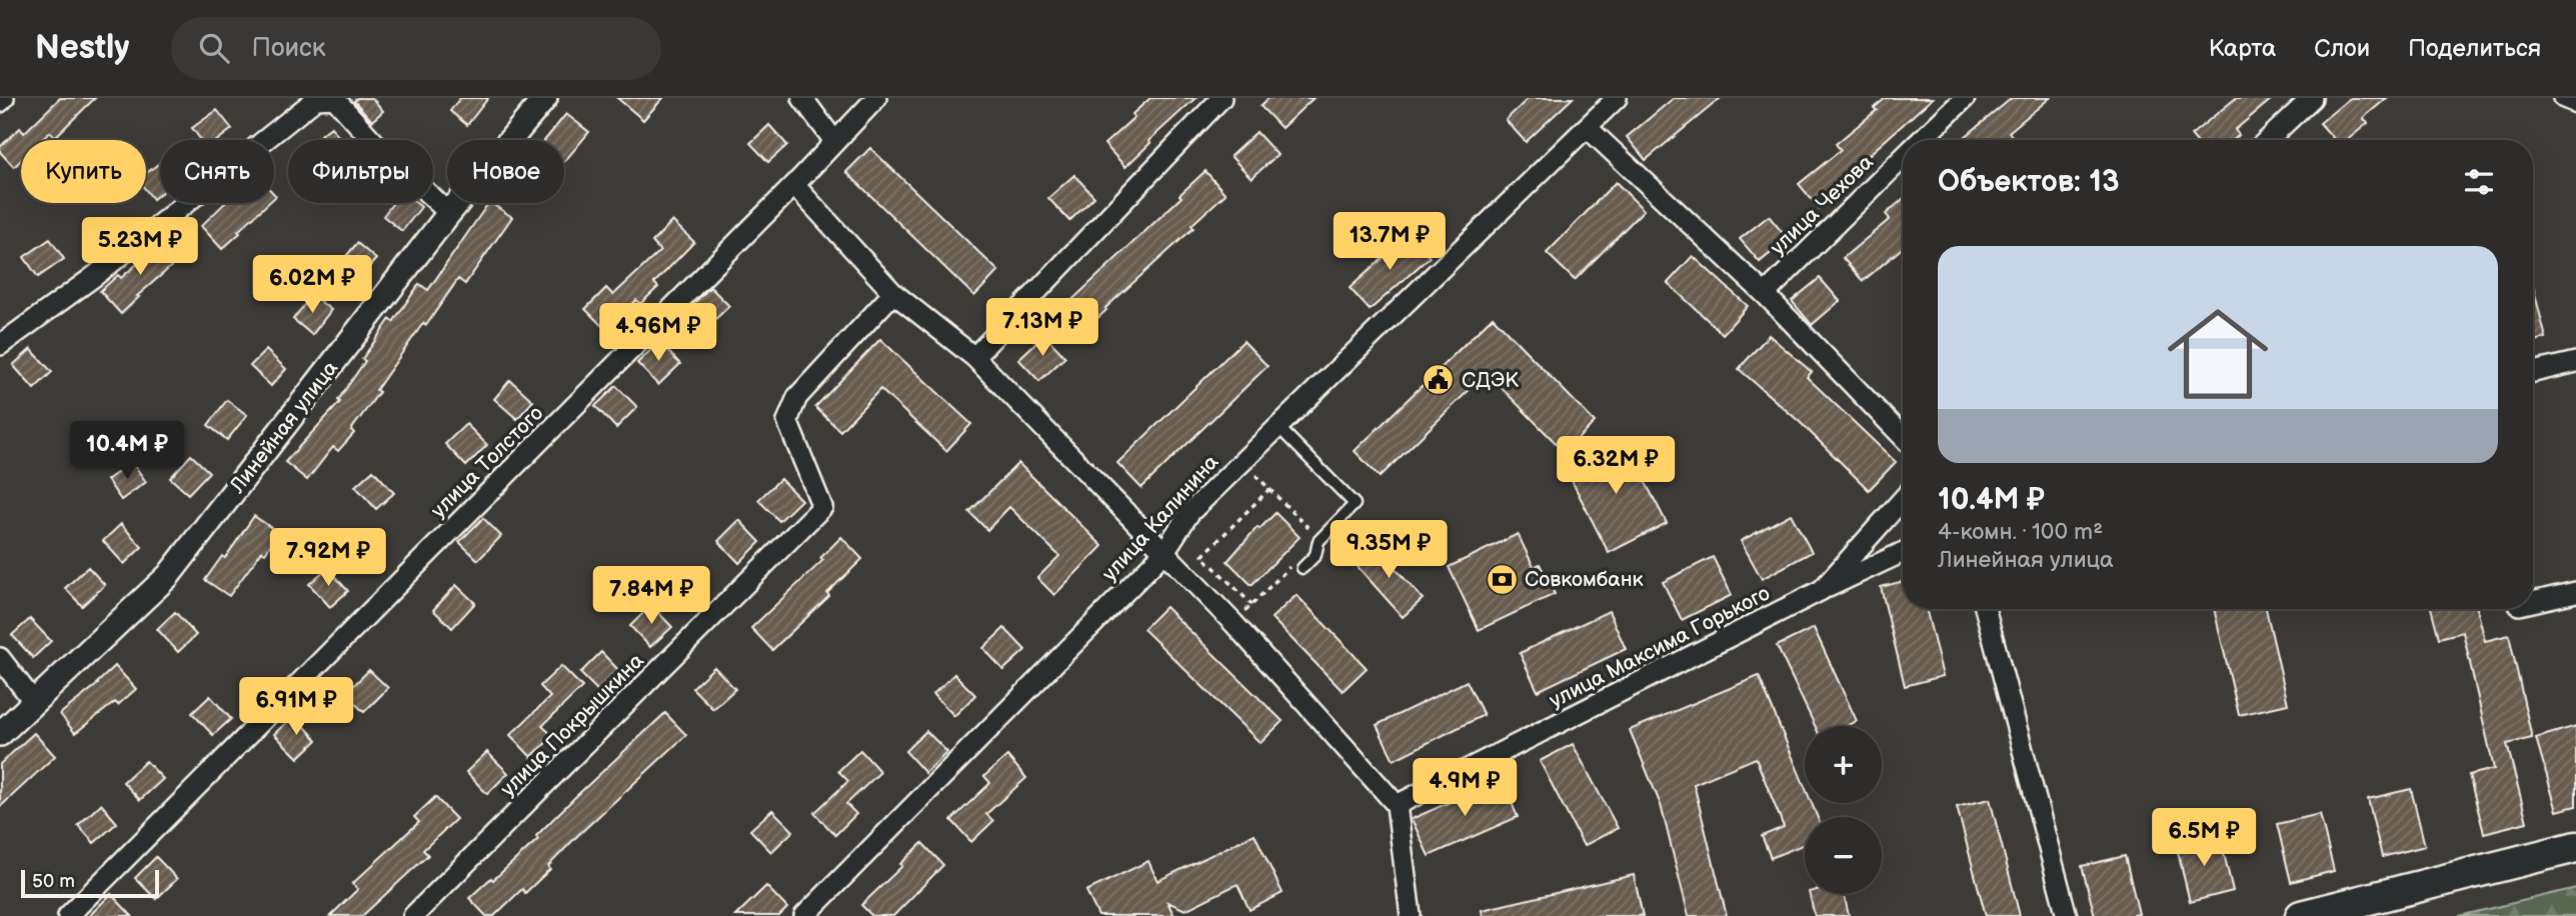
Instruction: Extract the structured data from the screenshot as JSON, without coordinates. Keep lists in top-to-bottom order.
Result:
{
  "streets": {
    "street": [
      "улица Чехова",
      "Линейная улица",
      "улица Толстого",
      "улица Калинина",
      "улица Максима Горького",
      "улица Покрышкина"
    ]
  },
  "places": {
    "public building": ["СДЭК"],
    "bank": ["Совкомбанк"]
  },
  "scale_bar": "50 m",
  "page": {
    "header": "Nestly",
    "search": "Поиск",
    "nav": ["Карта", "Слои", "Поделиться"],
    "chip": [
      "Купить",
      "Снять",
      "Фильтры",
      "Новое"
    ],
    "heading": "Объектов: 13",
    "price": [
      "13.7M ₽",
      "5.23M ₽",
      "6.02M ₽",
      "7.13M ₽",
      "4.96M ₽",
      "10.4M ₽",
      "6.32M ₽",
      "9.35M ₽",
      "7.92M ₽",
      "7.84M ₽",
      "6.91M ₽",
      "4.9M ₽",
      "6.5M ₽"
    ],
    "list": [
      {
        "name": "10.4M ₽",
        "note": "4-комн. · 100 m² · Линейная улица"
      }
    ],
    "map_buttons": ["+", "−"],
    "scale": "50 m"
  }
}
